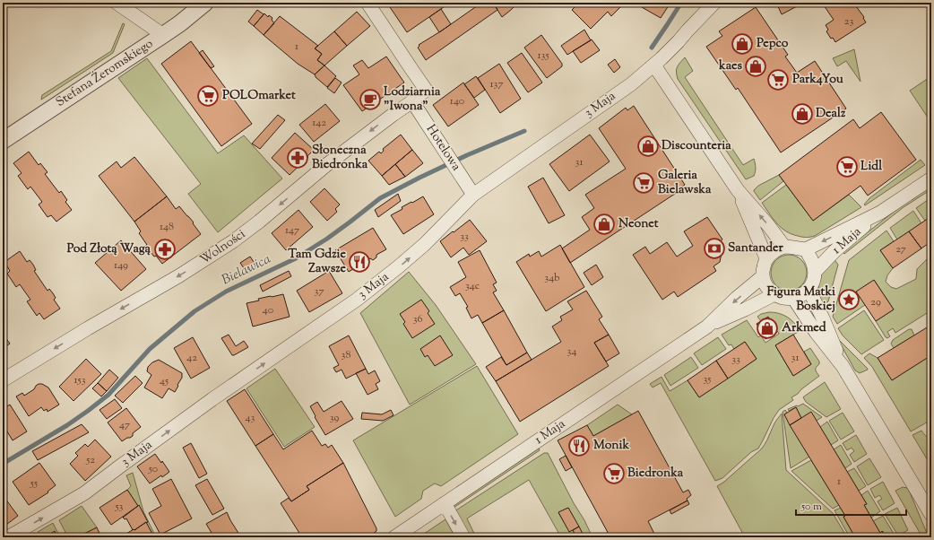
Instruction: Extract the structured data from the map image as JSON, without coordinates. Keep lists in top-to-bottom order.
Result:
{
  "streets": {
    "street": [
      "Stefana Żeromskiego",
      "3 Maja",
      "Hotelowa",
      "1 Maja",
      "Wolności"
    ]
  },
  "crossings": [
    ["3 Maja", "Hotelowa"],
    ["Hotelowa", "Wolności"]
  ],
  "one_way": ["3 Maja", "Wolności"],
  "water": ["Bielawica"],
  "places": {
    "shop": [
      "Pepco",
      "kaes",
      "Dealz",
      "Discounteria",
      "Neonet",
      "Arkmed"
    ],
    "supermarket": [
      "Park4You",
      "POLOmarket",
      "Lidl",
      "Galeria Bielawska",
      "Biedronka"
    ],
    "cafe": ["Lodziarnia \"Iwona\""],
    "pharmacy": ["Słoneczna Biedronka", "Pod Złotą Wagą"],
    "bank": ["Santander"],
    "restaurant": ["Tam Gdzie Zawsze", "Monik"],
    "place": ["Figura Matki Boskiej"]
  },
  "house_numbers": [
    "23",
    "1",
    "135",
    "137",
    "140",
    "142",
    "31",
    "148",
    "147",
    "33",
    "27",
    "149",
    "34b",
    "34c",
    "37",
    "29",
    "40",
    "36",
    "34",
    "38",
    "42",
    "31",
    "33",
    "35",
    "153",
    "45",
    "43",
    "39",
    "47",
    "52",
    "50",
    "1",
    "55",
    "53"
  ],
  "scale_bar": "50 m"
}
